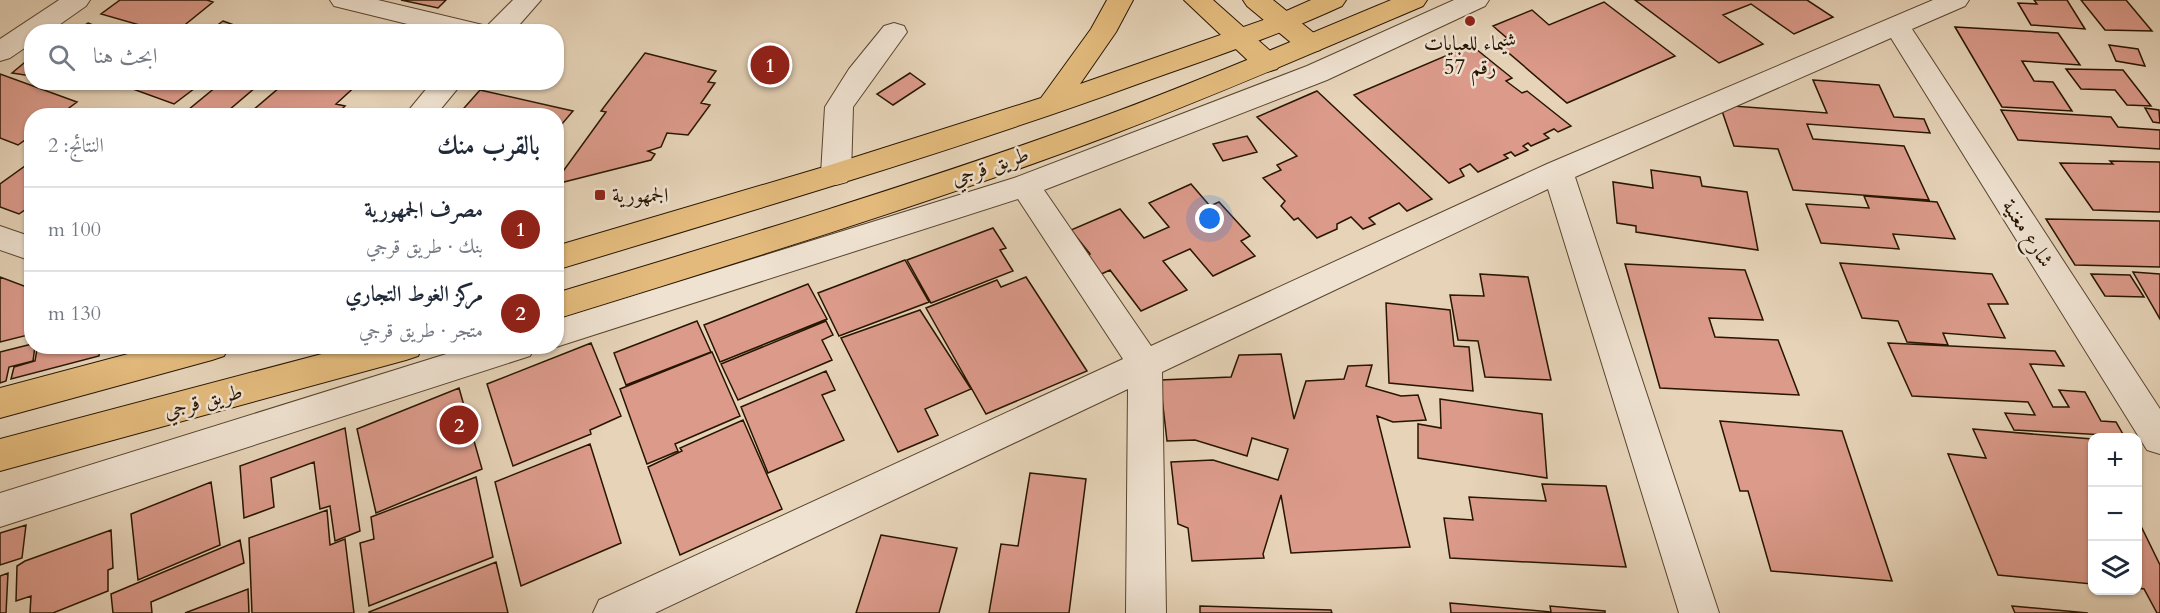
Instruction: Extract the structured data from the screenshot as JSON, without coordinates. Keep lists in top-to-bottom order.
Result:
{
  "streets": {
    "main road": ["طريق قرجي"],
    "street": ["شارع مغنية"]
  },
  "places": {
    "other": ["شيماء للعبايات رقم 57"],
    "transit": ["الجمهورية"]
  },
  "page": {
    "search": "ابحث هنا",
    "pins": ["1", "2"],
    "heading": ["بالقرب منك", "النتائج: 2"],
    "list": [
      {
        "mark": "1",
        "name": "مصرف الجمهورية",
        "note": "بنك · طريق قرجي",
        "value": "100 m"
      },
      {
        "mark": "2",
        "name": "مركز الغوط التجاري",
        "note": "متجر · طريق قرجي",
        "value": "130 m"
      }
    ],
    "map_buttons": ["+", "−"]
  }
}
